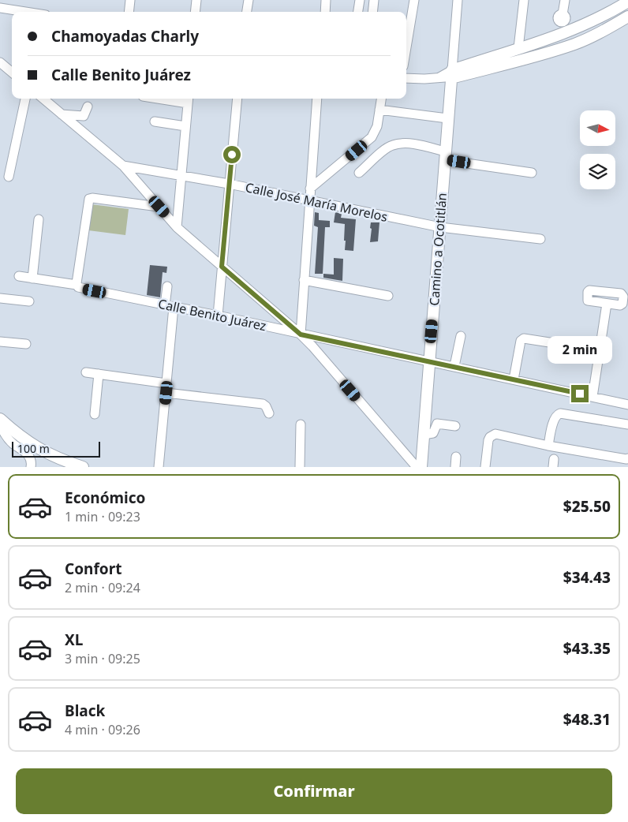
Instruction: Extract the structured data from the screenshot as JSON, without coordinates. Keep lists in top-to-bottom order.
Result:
{
  "streets": {
    "main road": ["Camino a Ocotitlán"],
    "street": ["Calle José María Morelos", "Calle Benito Juárez"]
  },
  "crossings": [
    ["Calle José María Morelos", "Camino a Ocotitlán"],
    ["Camino a Ocotitlán", "Calle Benito Juárez"]
  ],
  "scale_bar": "100 m",
  "north": "right",
  "page": {
    "banner": ["Chamoyadas Charly", "Calle Benito Juárez"],
    "bubble": "2 min",
    "scale": "100 m",
    "list": [
      {
        "name": "Económico",
        "note": "1 min · 09:23",
        "value": "$25.50"
      },
      {
        "name": "Confort",
        "note": "2 min · 09:24",
        "value": "$34.43"
      },
      {
        "name": "XL",
        "note": "3 min · 09:25",
        "value": "$43.35"
      },
      {
        "name": "Black",
        "note": "4 min · 09:26",
        "value": "$48.31"
      }
    ],
    "buttons": "Confirmar"
  }
}
